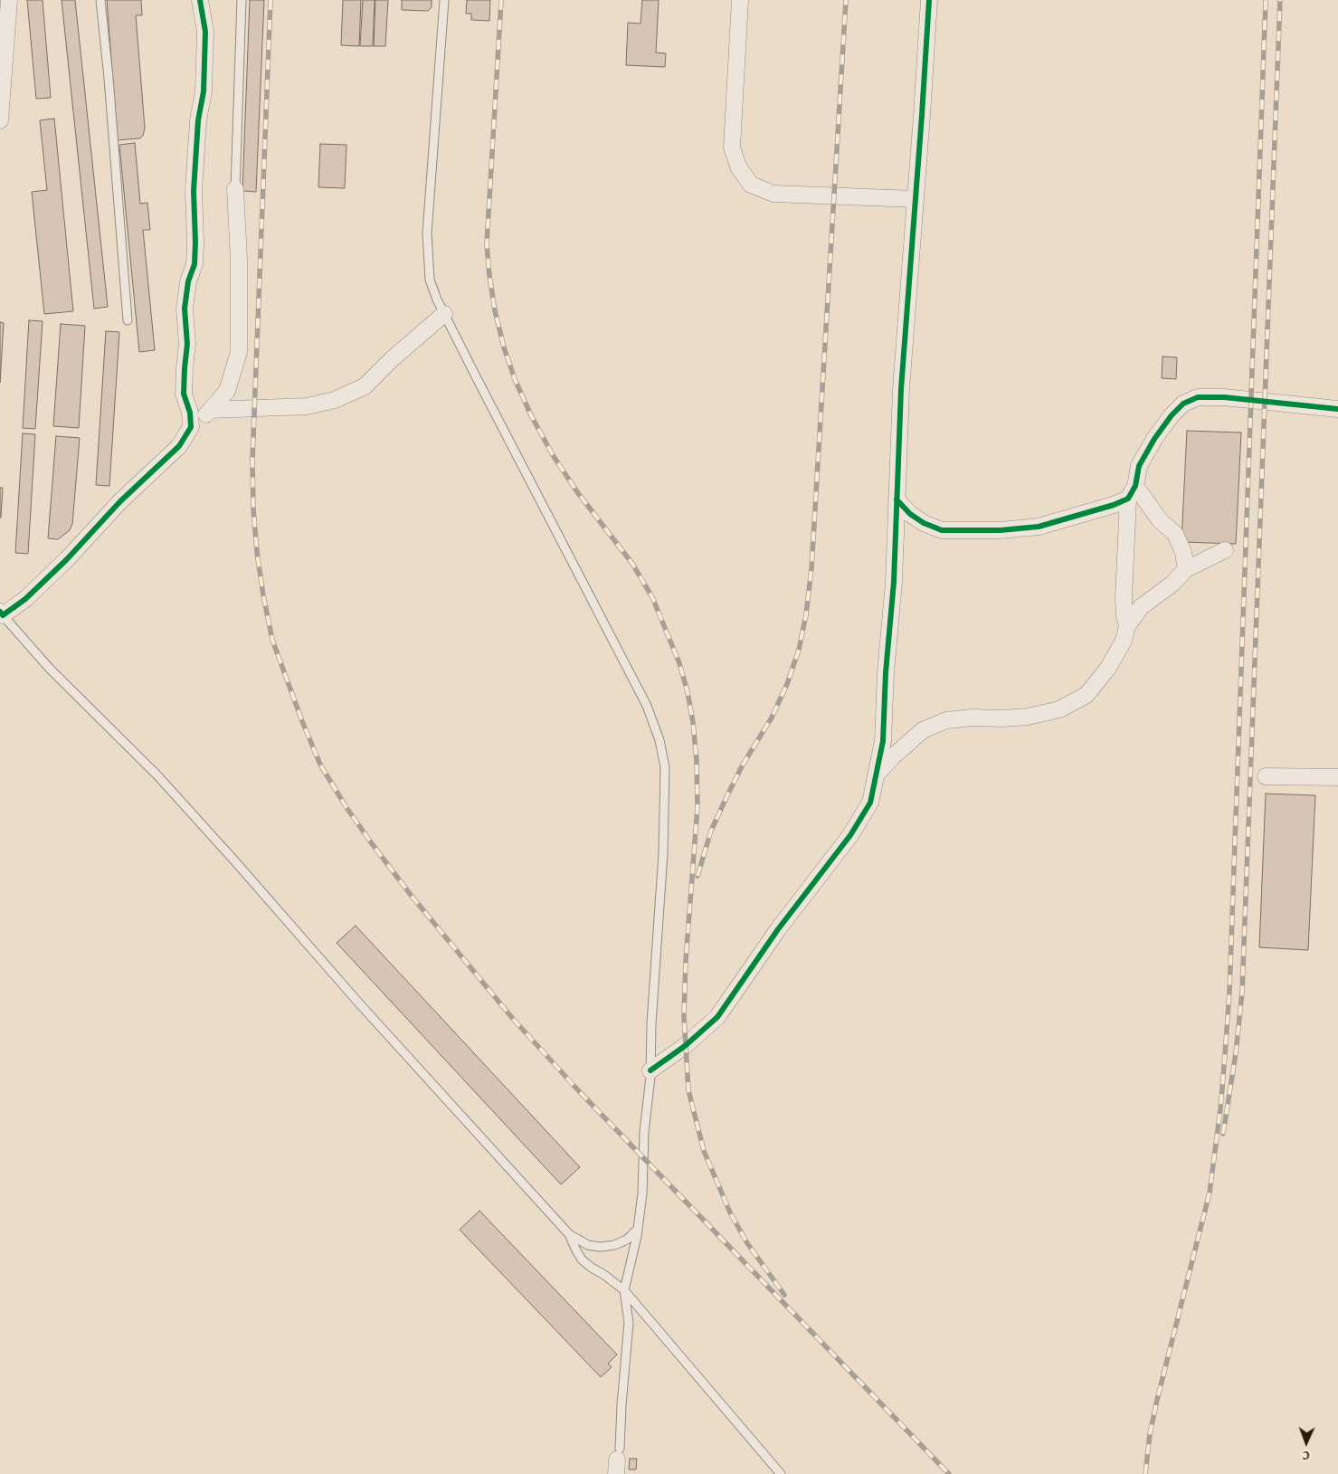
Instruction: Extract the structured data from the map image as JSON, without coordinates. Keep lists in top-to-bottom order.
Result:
{
  "north": "bottom"
}
